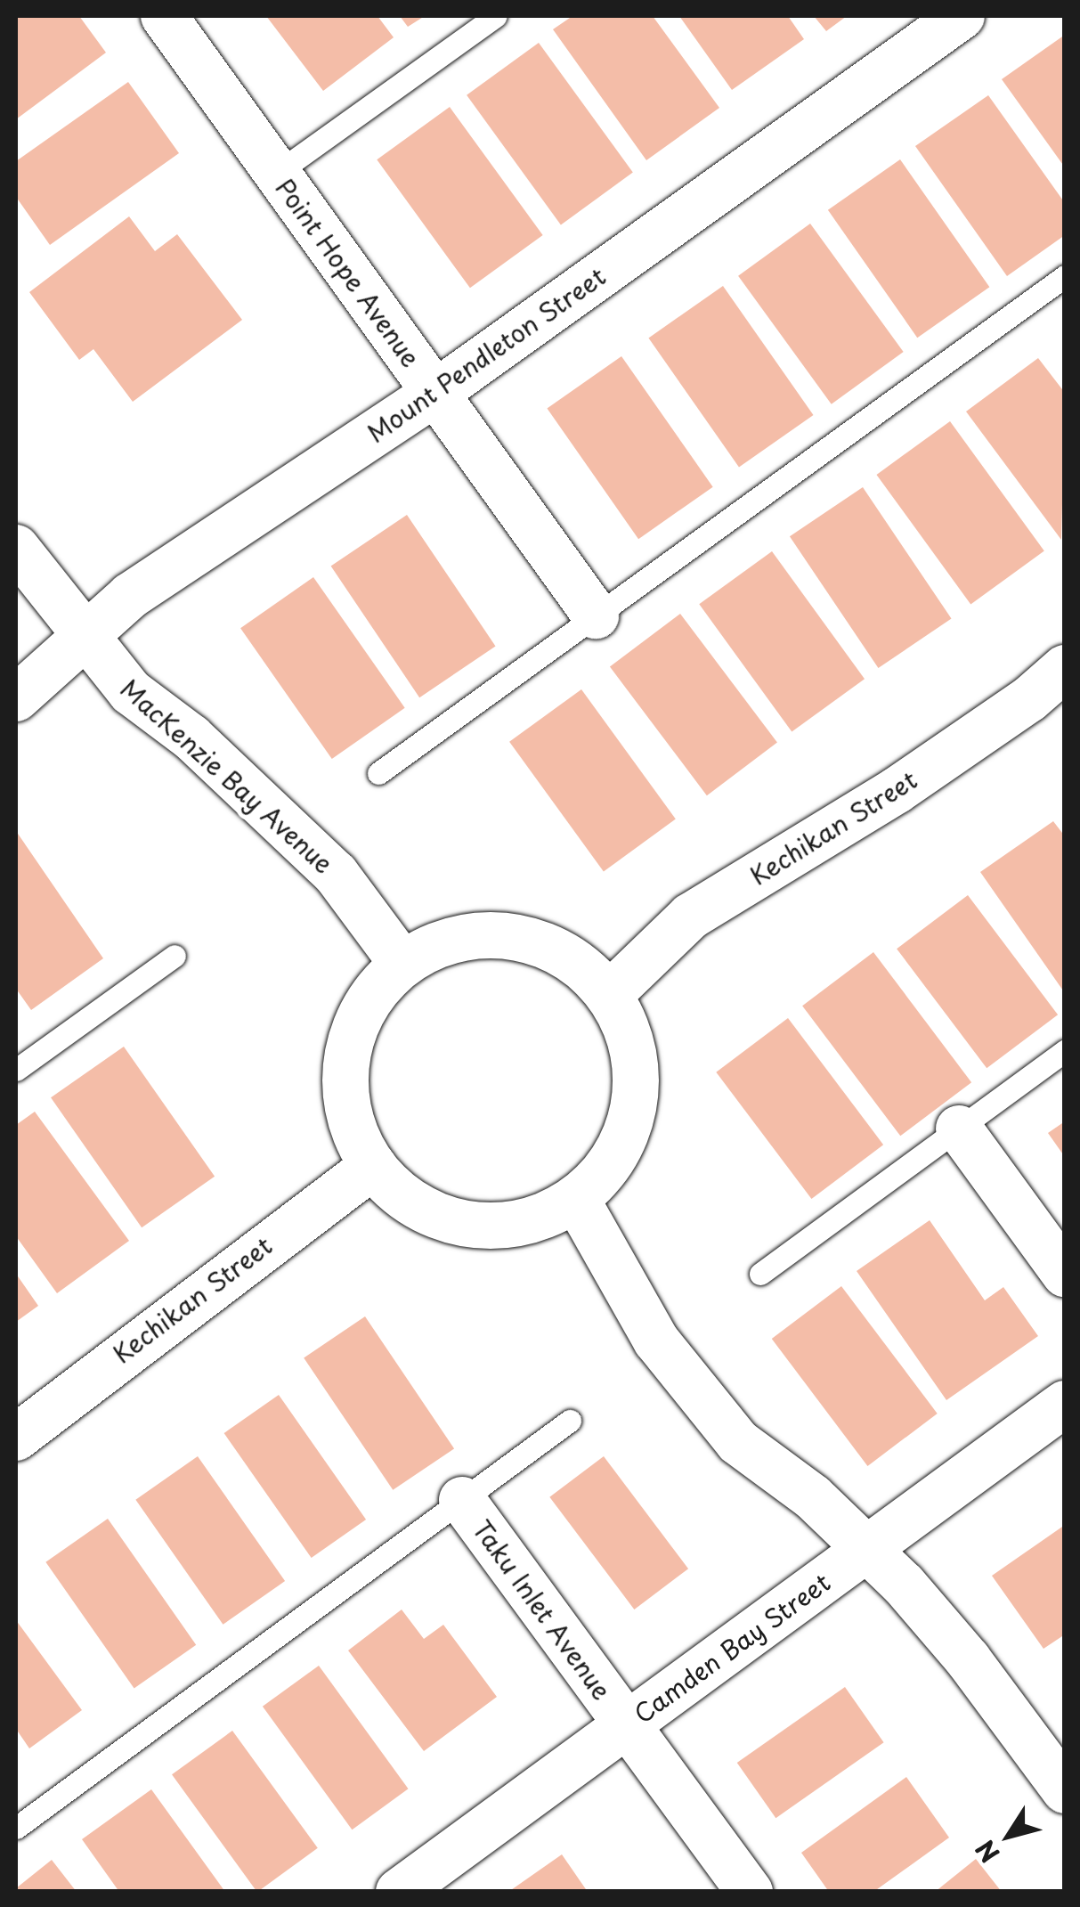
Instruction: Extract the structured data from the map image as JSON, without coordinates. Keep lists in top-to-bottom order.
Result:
{
  "streets": {
    "street": [
      "Point Hope Avenue",
      "Mount Pendleton Street",
      "MacKenzie Bay Avenue",
      "Kechikan Street",
      "Taku Inlet Avenue",
      "Camden Bay Street"
    ]
  },
  "crossings": [
    ["Point Hope Avenue", "Mount Pendleton Street"],
    ["Mount Pendleton Street", "MacKenzie Bay Avenue"],
    ["MacKenzie Bay Avenue", "Kechikan Street"],
    ["Taku Inlet Avenue", "Camden Bay Street"]
  ],
  "north": "bottom left"
}
